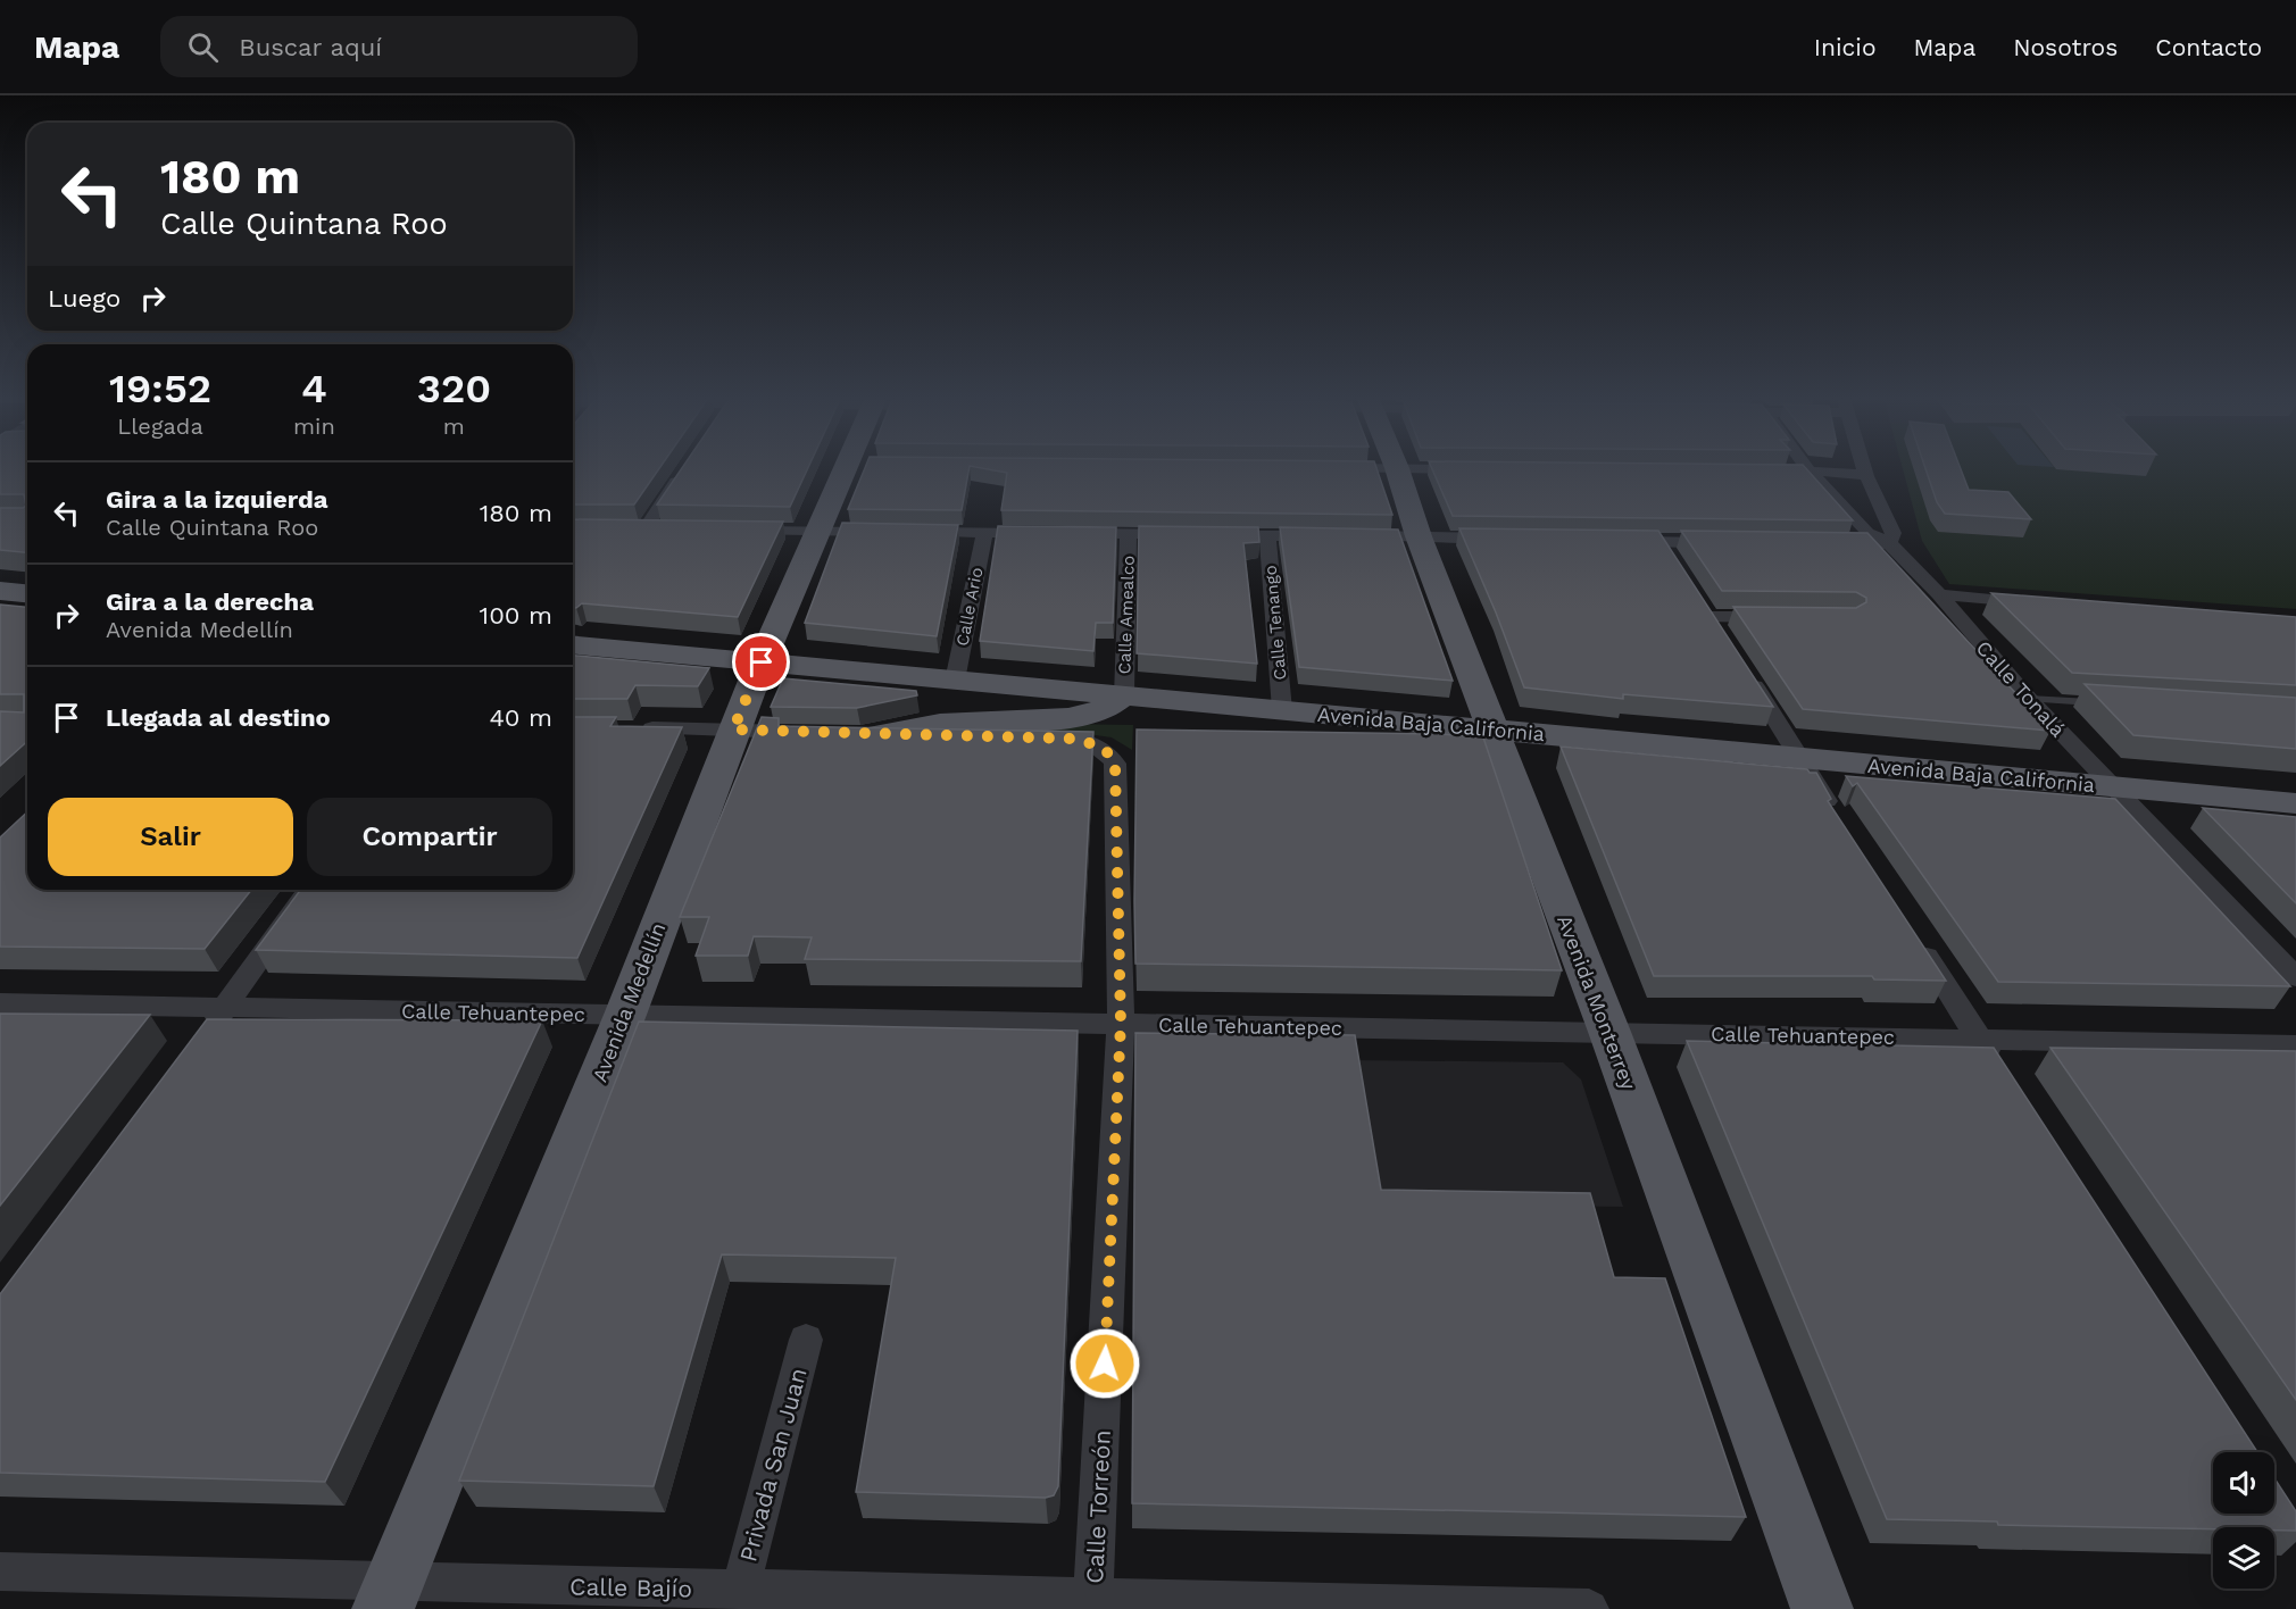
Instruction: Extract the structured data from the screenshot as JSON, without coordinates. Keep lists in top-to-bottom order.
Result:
{
  "streets": {
    "main road": ["Avenida Baja California", "Avenida Medellín", "Avenida Monterrey"],
    "street": [
      "Calle Ario",
      "Calle Amealco",
      "Calle Tenango",
      "Calle Tonalá",
      "Calle Tehuantepec",
      "Privada San Juan",
      "Calle Torreón",
      "Calle Bajío"
    ]
  },
  "crossings": [
    ["Calle Ario", "Avenida Baja California"],
    ["Calle Amealco", "Avenida Baja California"],
    ["Calle Tenango", "Avenida Baja California"],
    ["Calle Tonalá", "Avenida Baja California"],
    ["Avenida Baja California", "Avenida Medellín"],
    ["Avenida Baja California", "Avenida Monterrey"],
    ["Avenida Medellín", "Calle Tehuantepec"],
    ["Avenida Medellín", "Calle Bajío"],
    ["Avenida Monterrey", "Calle Tehuantepec"],
    ["Calle Tehuantepec", "Calle Torreón"],
    ["Privada San Juan", "Calle Bajío"],
    ["Calle Torreón", "Calle Bajío"]
  ],
  "page": {
    "header": "Mapa",
    "search": "Buscar aquí",
    "nav": [
      "Inicio",
      "Mapa",
      "Nosotros",
      "Contacto"
    ],
    "turn": ["180 m", "Calle Quintana Roo"],
    "then": "Luego",
    "eta": [
      "19:52",
      "Llegada",
      "4",
      "min",
      "320",
      "m"
    ],
    "list": [
      {
        "name": "Gira a la izquierda",
        "note": "Calle Quintana Roo",
        "value": "180 m"
      },
      {
        "name": "Gira a la derecha",
        "note": "Avenida Medellín",
        "value": "100 m"
      },
      {
        "name": "Llegada al destino",
        "value": "40 m"
      }
    ],
    "buttons": ["Salir", "Compartir"]
  }
}
